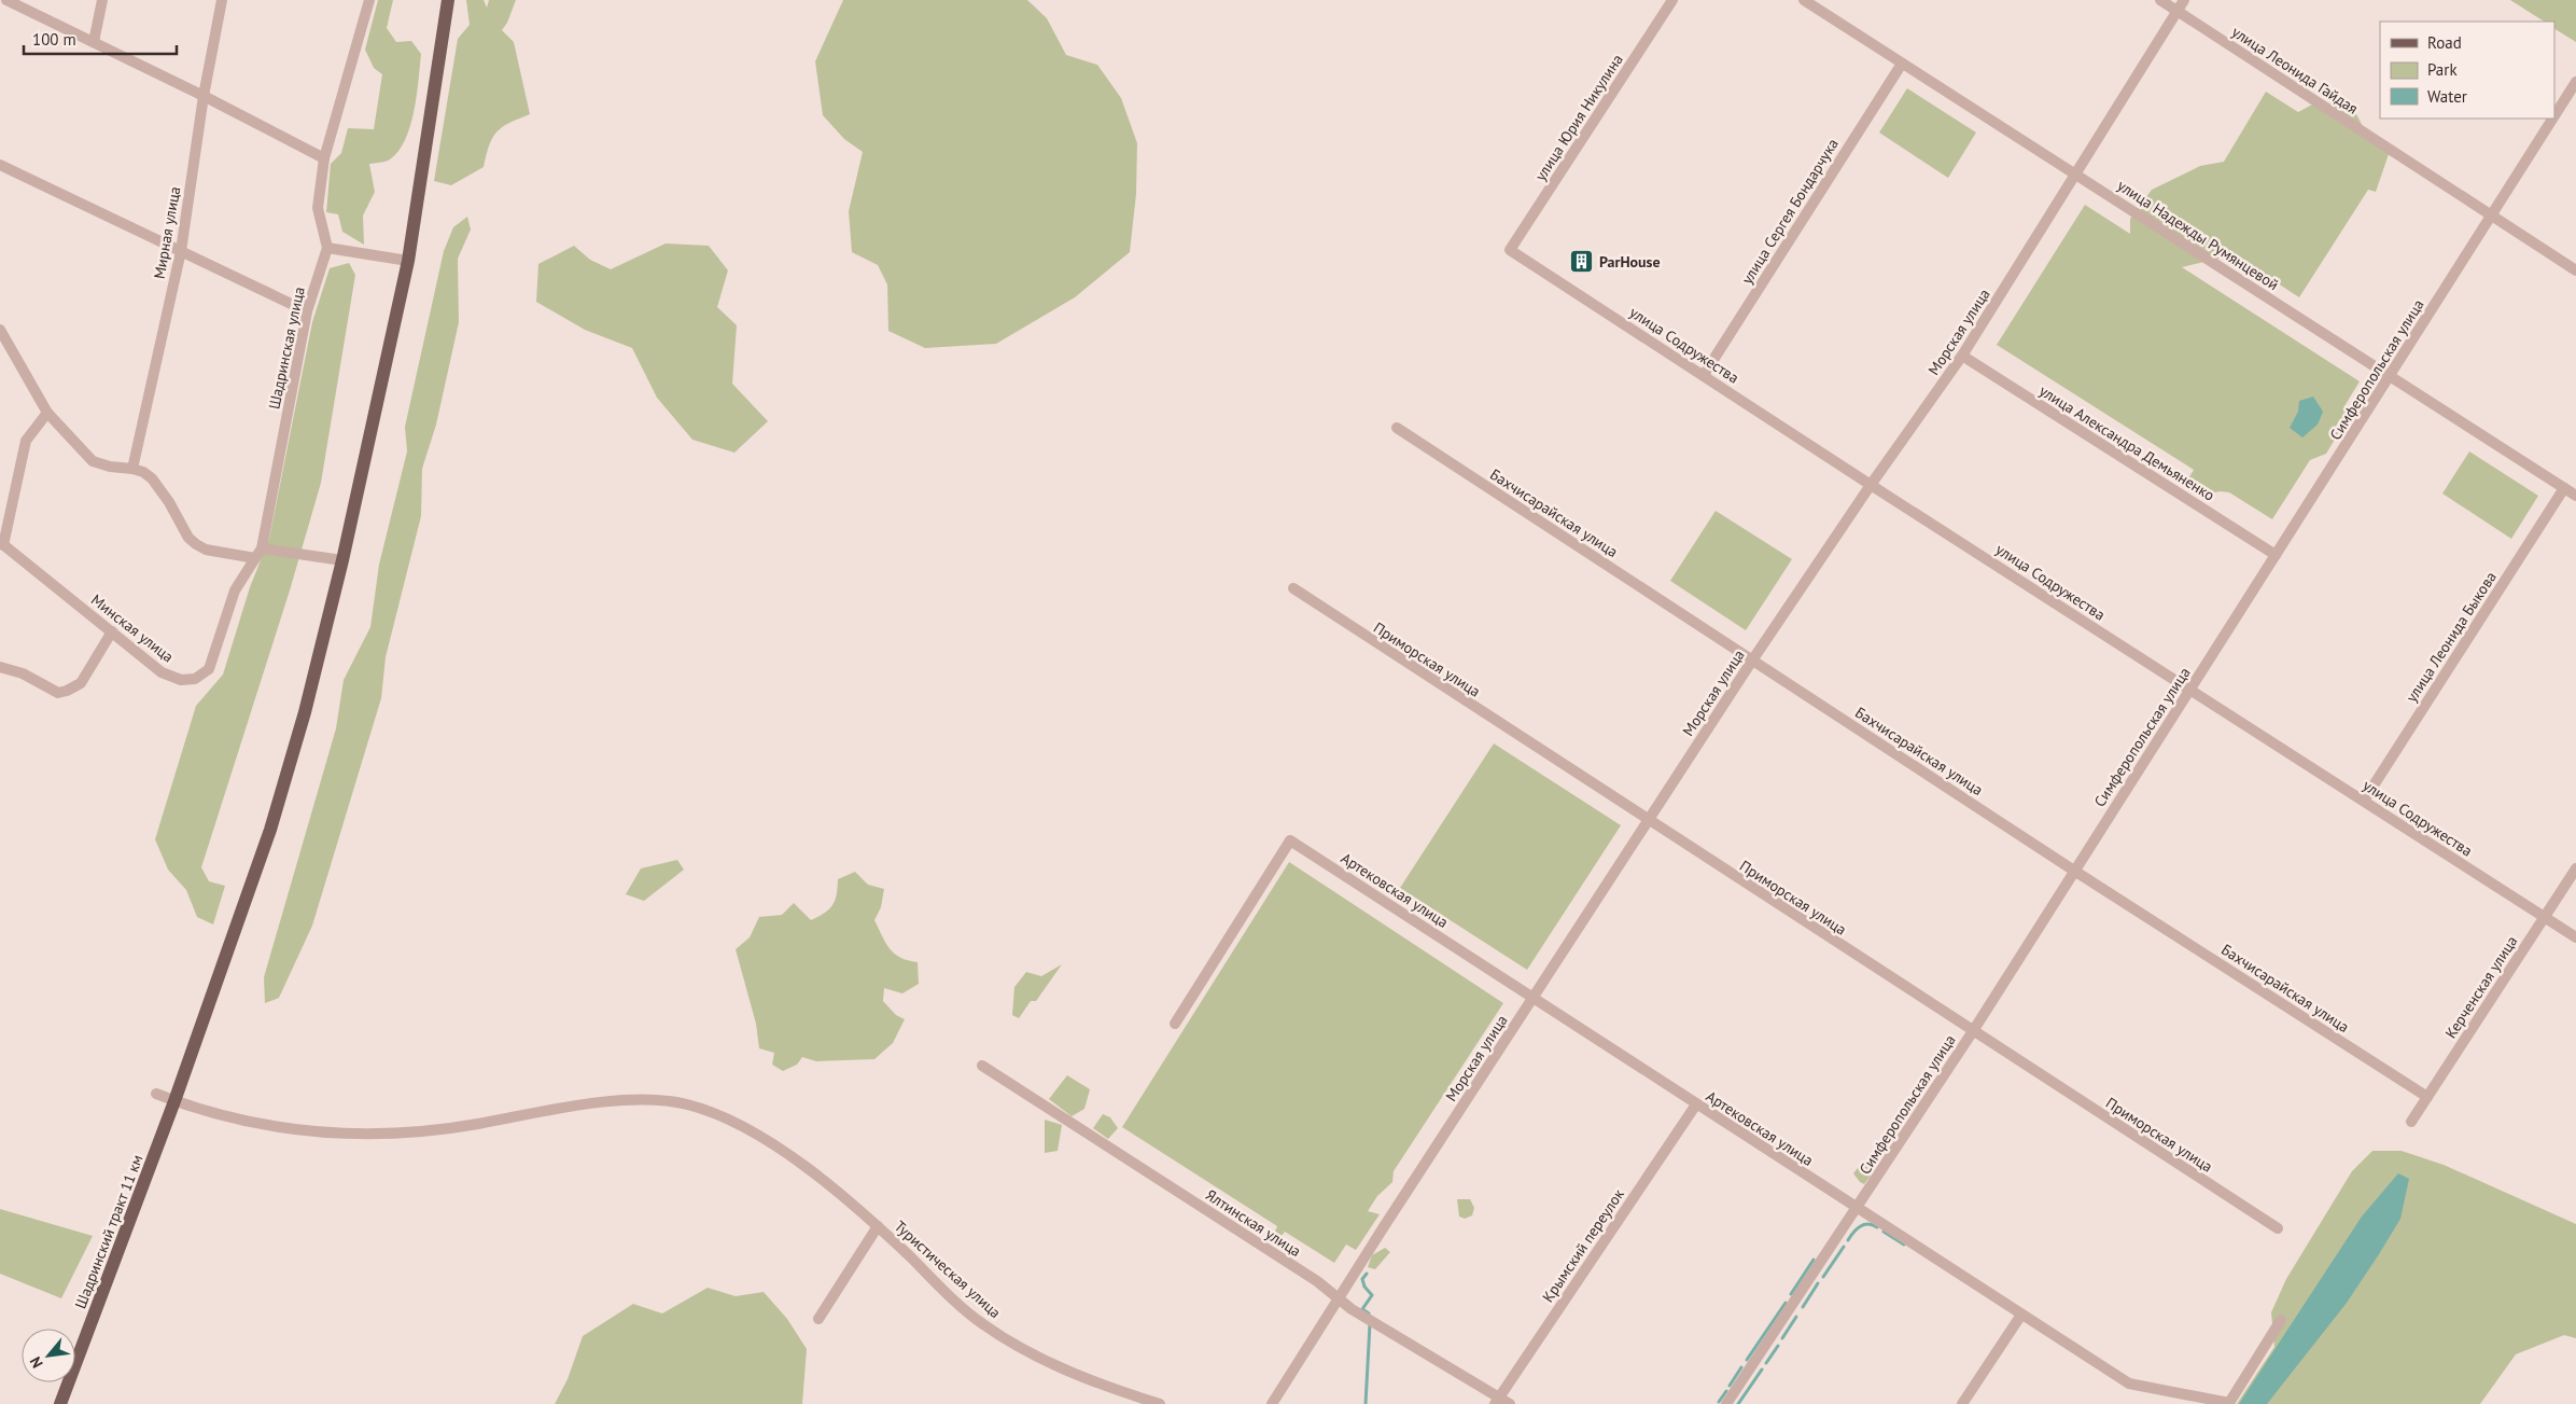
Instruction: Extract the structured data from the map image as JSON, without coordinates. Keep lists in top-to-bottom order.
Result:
{
  "streets": {
    "main road": ["Шадринский тракт 11 км"],
    "street": [
      "улица Леонида Гайдая",
      "улица Юрия Никулина",
      "улица Сергея Бондарчука",
      "Мирная улица",
      "улица Надежды Румянцевой",
      "Морская улица",
      "улица Содружества",
      "Шадринская улица",
      "Симферопольская улица",
      "улица Александра Демьяненко",
      "Бахчисарайская улица",
      "Минская улица",
      "улица Леонида Быкова",
      "Приморская улица",
      "Артековская улица",
      "Керченская улица",
      "Ялтинская улица",
      "Крымский переулок",
      "Туристическая улица"
    ]
  },
  "crossings": [
    ["улица Леонида Гайдая", "Морская улица"],
    ["улица Леонида Гайдая", "Симферопольская улица"],
    ["улица Юрия Никулина", "улица Содружества"],
    ["улица Сергея Бондарчука", "улица Надежды Румянцевой"],
    ["улица Сергея Бондарчука", "улица Содружества"],
    ["улица Надежды Румянцевой", "Морская улица"],
    ["улица Надежды Румянцевой", "Симферопольская улица"],
    ["улица Надежды Румянцевой", "улица Леонида Быкова"],
    ["Морская улица", "улица Содружества"],
    ["Морская улица", "улица Александра Демьяненко"],
    ["Морская улица", "Бахчисарайская улица"],
    ["Морская улица", "Приморская улица"],
    ["Морская улица", "Артековская улица"],
    ["Морская улица", "Ялтинская улица"],
    ["улица Содружества", "Симферопольская улица"],
    ["улица Содружества", "улица Леонида Быкова"],
    ["улица Содружества", "Керченская улица"],
    ["Шадринская улица", "Минская улица"],
    ["Симферопольская улица", "улица Александра Демьяненко"],
    ["Симферопольская улица", "Бахчисарайская улица"],
    ["Симферопольская улица", "Приморская улица"],
    ["Симферопольская улица", "Артековская улица"],
    ["Бахчисарайская улица", "Керченская улица"],
    ["Артековская улица", "Крымский переулок"],
    ["Ялтинская улица", "Крымский переулок"],
    ["Шадринский тракт 11 км", "Туристическая улица"]
  ],
  "places": {
    "building": ["ParHouse"]
  },
  "legend": ["Road", "Park", "Water"],
  "scale_bar": "100 m",
  "north": "bottom left"
}
